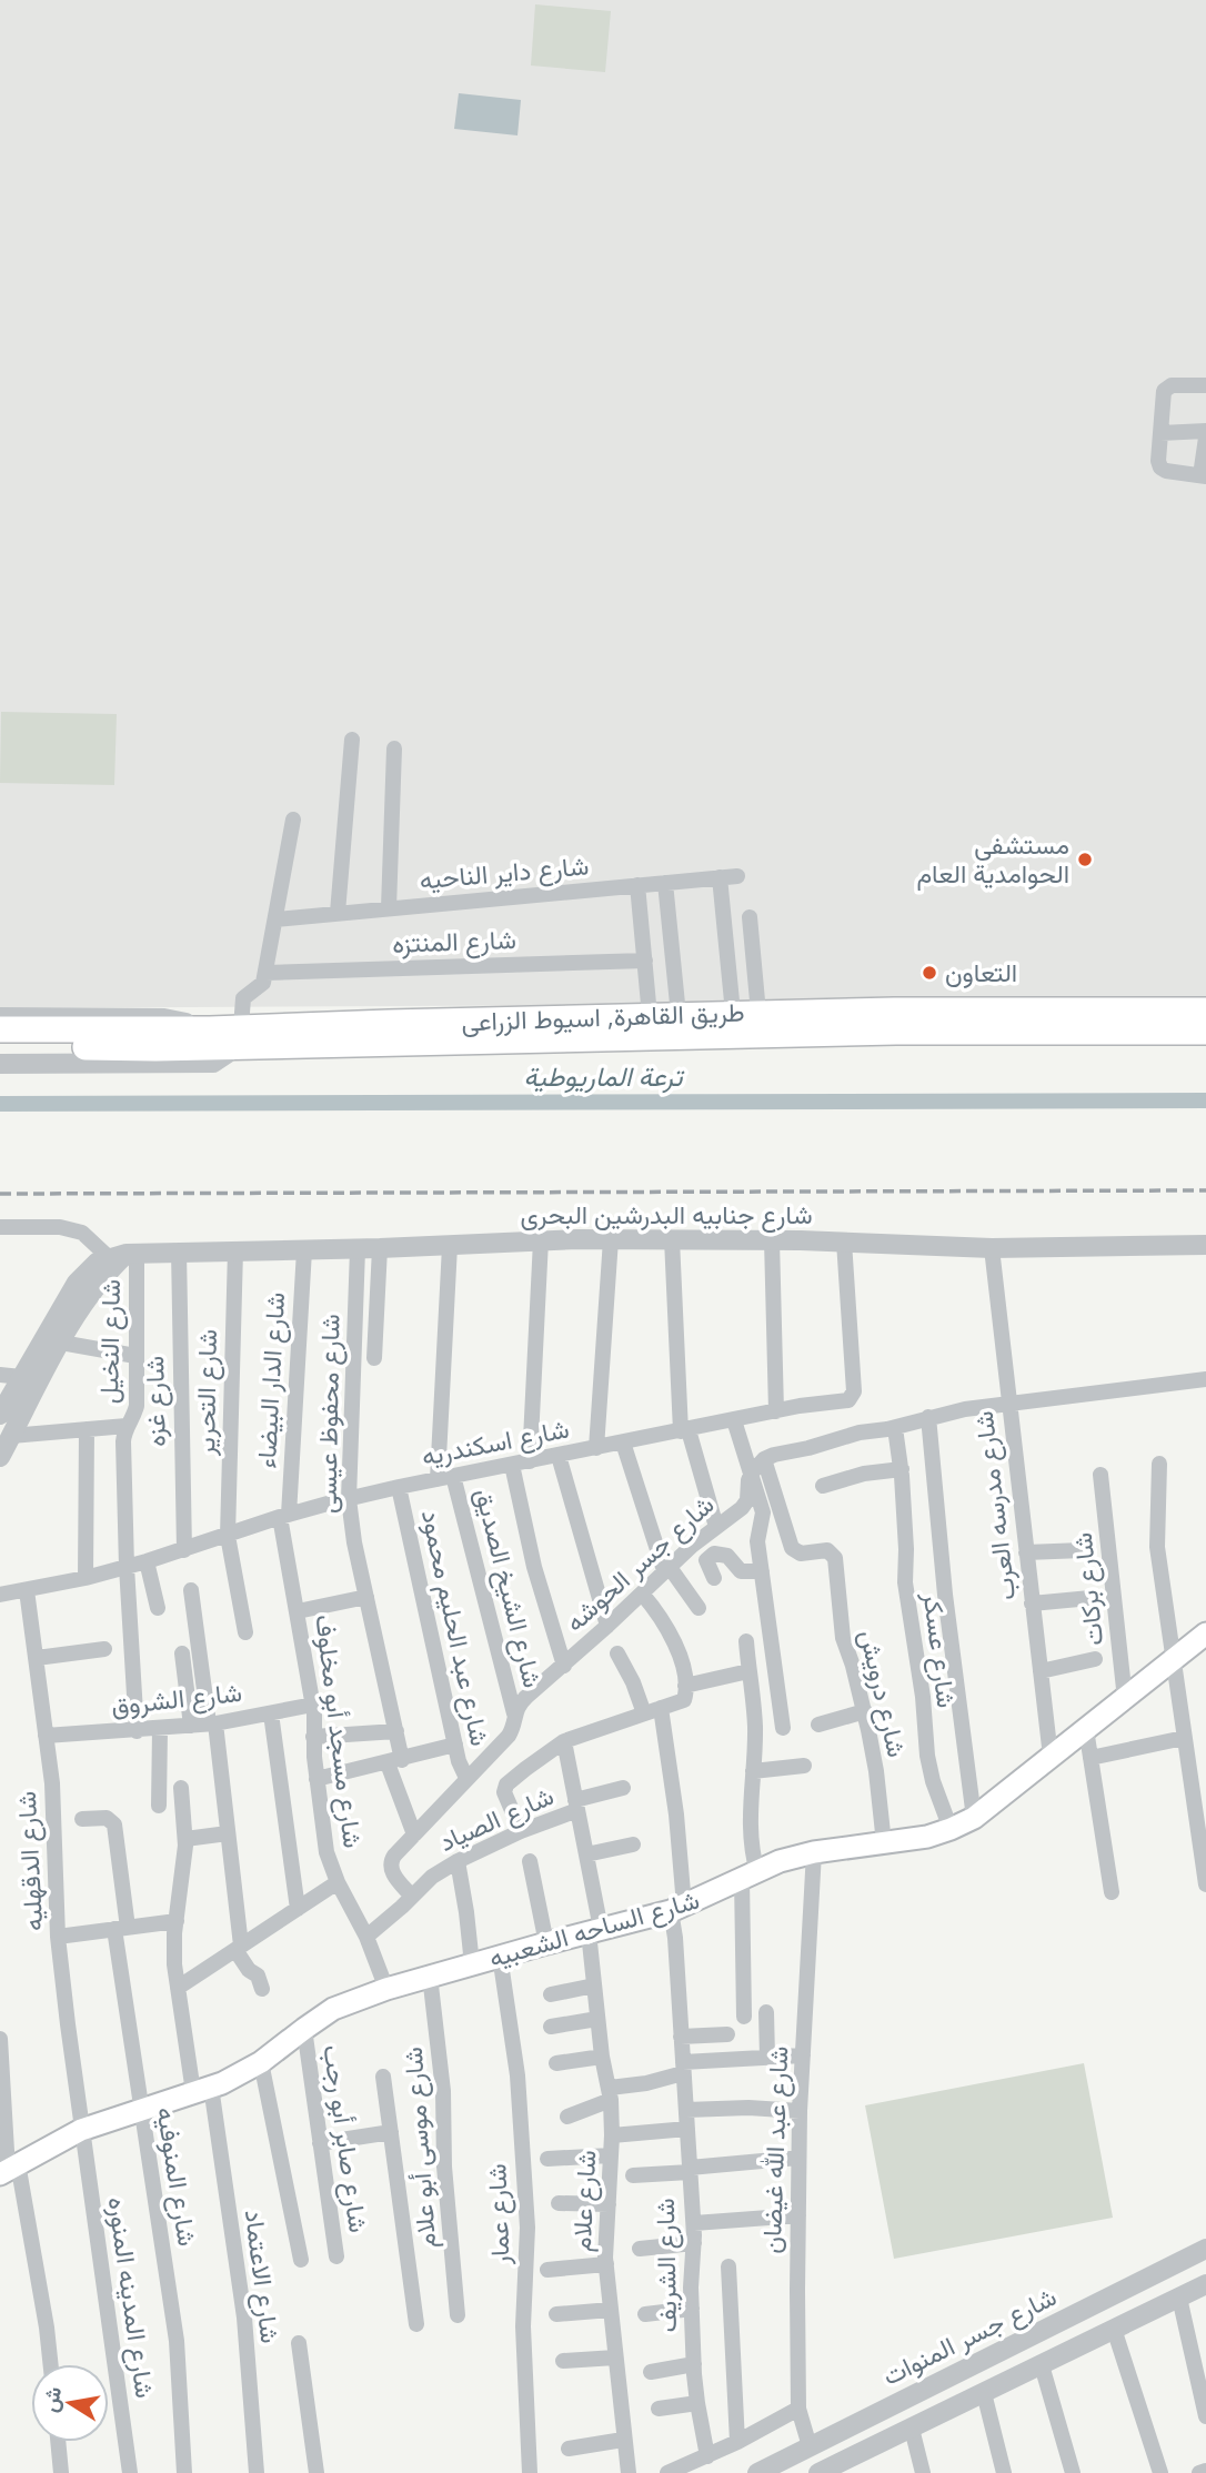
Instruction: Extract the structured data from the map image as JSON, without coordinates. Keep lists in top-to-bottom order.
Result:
{
  "streets": {
    "highway": ["طريق القاهرة, اسيوط الزراعى"],
    "main road": ["شارع الساحه الشعبيه"],
    "street": [
      "شارع داير الناحيه",
      "شارع المنتزه",
      "شارع جنابيه البدرشين البحرى",
      "شارع النخيل",
      "شارع الدار البيضاء",
      "شارع التحرير",
      "شارع غزه",
      "شارع محفوظ عيسى",
      "شارع اسكندريه",
      "شارع مدرسه العرب",
      "شارع جسر الحوشه",
      "شارع الشيخ الصديق",
      "شارع بركات",
      "شارع عبد الحليم محمود",
      "شارع عسكر",
      "شارع درويش",
      "شارع الشروق",
      "شارع مسجد أبو مخلوف",
      "شارع الصياد",
      "شارع الدقهليه",
      "شارع صابر أبو رجب",
      "شارع موسى أبو علام",
      "شارع عبد الله غيضان",
      "شارع المنوفيه",
      "شارع علام",
      "شارع عمار",
      "شارع الشريف",
      "شارع الاعتماد",
      "شارع المدينه المنوره",
      "شارع جسر المنوات"
    ]
  },
  "crossings": [
    ["شارع جنابيه البدرشين البحرى", "شارع النخيل"],
    ["شارع جنابيه البدرشين البحرى", "شارع الدار البيضاء"],
    ["شارع جنابيه البدرشين البحرى", "شارع التحرير"],
    ["شارع جنابيه البدرشين البحرى", "شارع غزه"],
    ["شارع جنابيه البدرشين البحرى", "شارع محفوظ عيسى"],
    ["شارع جنابيه البدرشين البحرى", "شارع اسكندريه"],
    ["شارع جنابيه البدرشين البحرى", "شارع مدرسه العرب"],
    ["شارع جنابيه البدرشين البحرى", "شارع الشيخ الصديق"],
    ["شارع النخيل", "شارع اسكندريه"],
    ["شارع النخيل", "شارع الشروق"],
    ["شارع الدار البيضاء", "شارع اسكندريه"],
    ["شارع الدار البيضاء", "شارع مسجد أبو مخلوف"],
    ["شارع التحرير", "شارع اسكندريه"],
    ["شارع غزه", "شارع اسكندريه"],
    ["شارع محفوظ عيسى", "شارع اسكندريه"],
    ["شارع محفوظ عيسى", "شارع جسر الحوشه"],
    ["شارع اسكندريه", "شارع الشيخ الصديق"],
    ["شارع اسكندريه", "شارع عبد الحليم محمود"],
    ["شارع اسكندريه", "شارع مسجد أبو مخلوف"],
    ["شارع اسكندريه", "شارع الدقهليه"],
    ["شارع مدرسه العرب", "شارع الساحه الشعبيه"],
    ["شارع جسر الحوشه", "شارع الشيخ الصديق"],
    ["شارع جسر الحوشه", "شارع عبد الحليم محمود"],
    ["شارع جسر الحوشه", "شارع درويش"],
    ["شارع جسر الحوشه", "شارع الصياد"],
    ["شارع بركات", "شارع الساحه الشعبيه"],
    ["شارع عسكر", "شارع الساحه الشعبيه"],
    ["شارع درويش", "شارع الساحه الشعبيه"],
    ["شارع الشروق", "شارع مسجد أبو مخلوف"],
    ["شارع الشروق", "شارع الدقهليه"],
    ["شارع مسجد أبو مخلوف", "شارع الصياد"],
    ["شارع مسجد أبو مخلوف", "شارع الساحه الشعبيه"],
    ["شارع الصياد", "شارع علام"],
    ["شارع الدقهليه", "شارع الساحه الشعبيه"],
    ["شارع الدقهليه", "شارع المدينه المنوره"],
    ["شارع الساحه الشعبيه", "شارع صابر أبو رجب"],
    ["شارع الساحه الشعبيه", "شارع موسى أبو علام"],
    ["شارع الساحه الشعبيه", "شارع عبد الله غيضان"],
    ["شارع الساحه الشعبيه", "شارع المنوفيه"],
    ["شارع الساحه الشعبيه", "شارع علام"],
    ["شارع الساحه الشعبيه", "شارع عمار"],
    ["شارع الساحه الشعبيه", "شارع الشريف"],
    ["شارع الساحه الشعبيه", "شارع الاعتماد"],
    ["شارع الساحه الشعبيه", "شارع المدينه المنوره"],
    ["شارع عبد الله غيضان", "شارع جسر المنوات"]
  ],
  "water": ["ترعة الماريوطية"],
  "places": ["مستشفى الحوامدية العام", "التعاون"],
  "north": "left"
}
